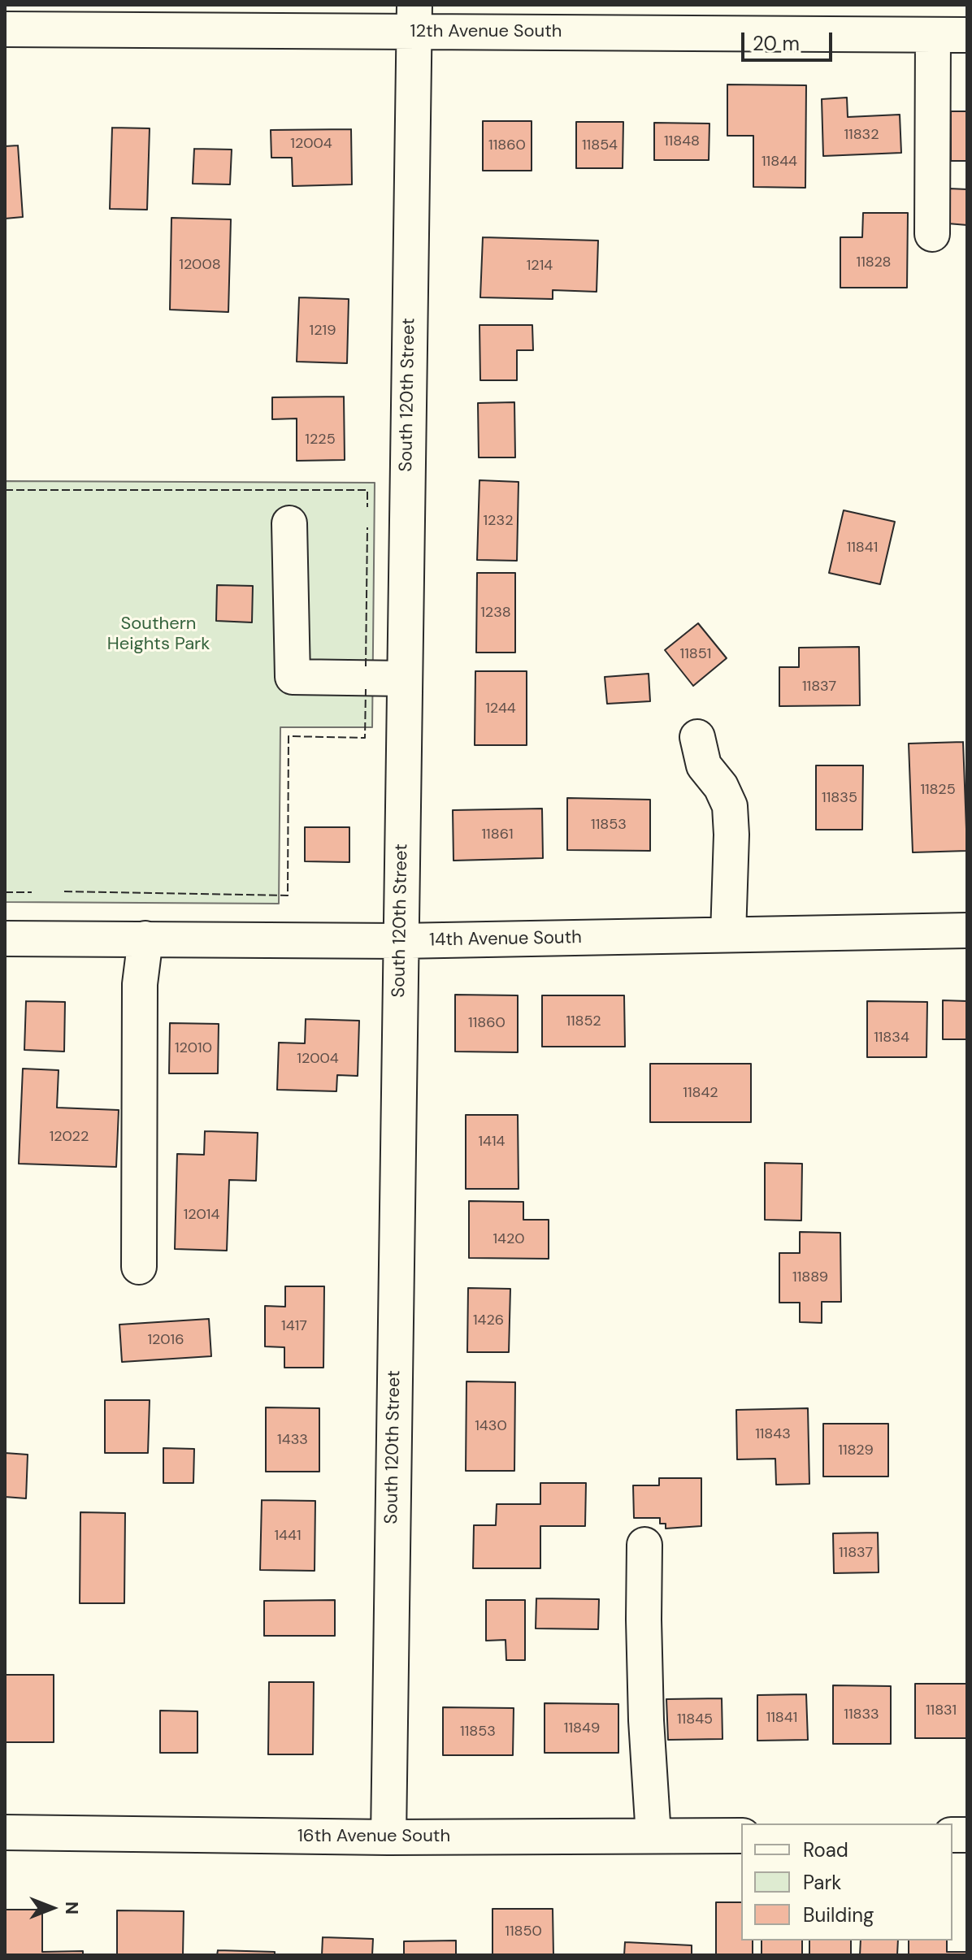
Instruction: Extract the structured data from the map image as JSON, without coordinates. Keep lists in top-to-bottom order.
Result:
{
  "streets": {
    "street": [
      "12th Avenue South",
      "South 120th Street",
      "14th Avenue South",
      "16th Avenue South"
    ]
  },
  "crossings": [
    ["12th Avenue South", "South 120th Street"],
    ["South 120th Street", "14th Avenue South"],
    ["South 120th Street", "16th Avenue South"]
  ],
  "parks": ["Southern Heights Park"],
  "house_numbers": [
    "11832",
    "11848",
    "12004",
    "11860",
    "11854",
    "11844",
    "11828",
    "12008",
    "1214",
    "1219",
    "1225",
    "1232",
    "11841",
    "1238",
    "11851",
    "11837",
    "1244",
    "11825",
    "11835",
    "11853",
    "11861",
    "11852",
    "11860",
    "11834",
    "12010",
    "12004",
    "11842",
    "12022",
    "1414",
    "12014",
    "1420",
    "11889",
    "1426",
    "1417",
    "12016",
    "1430",
    "11843",
    "1433",
    "11829",
    "1441",
    "11837",
    "11831",
    "11833",
    "11841",
    "11845",
    "11849",
    "11853",
    "11850"
  ],
  "legend": ["Road", "Park", "Building"],
  "scale_bar": "20 m",
  "north": "right"
}
